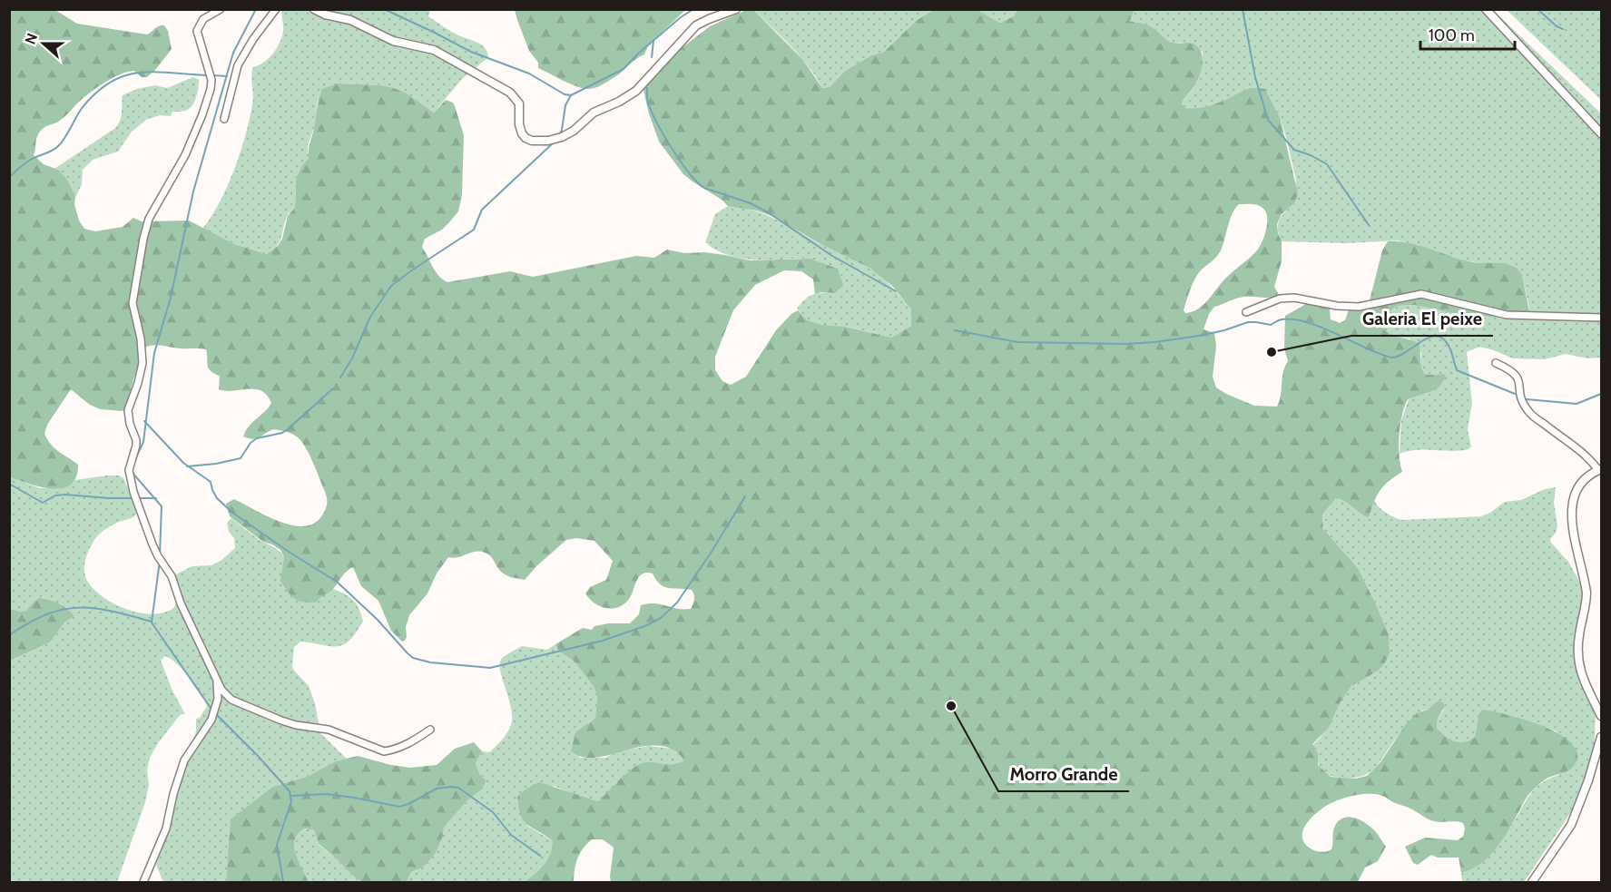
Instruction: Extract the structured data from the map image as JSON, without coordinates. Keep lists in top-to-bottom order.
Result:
{
  "places": ["Galeria El peixe", "Morro Grande"],
  "scale_bar": "100 m",
  "north": "left"
}
